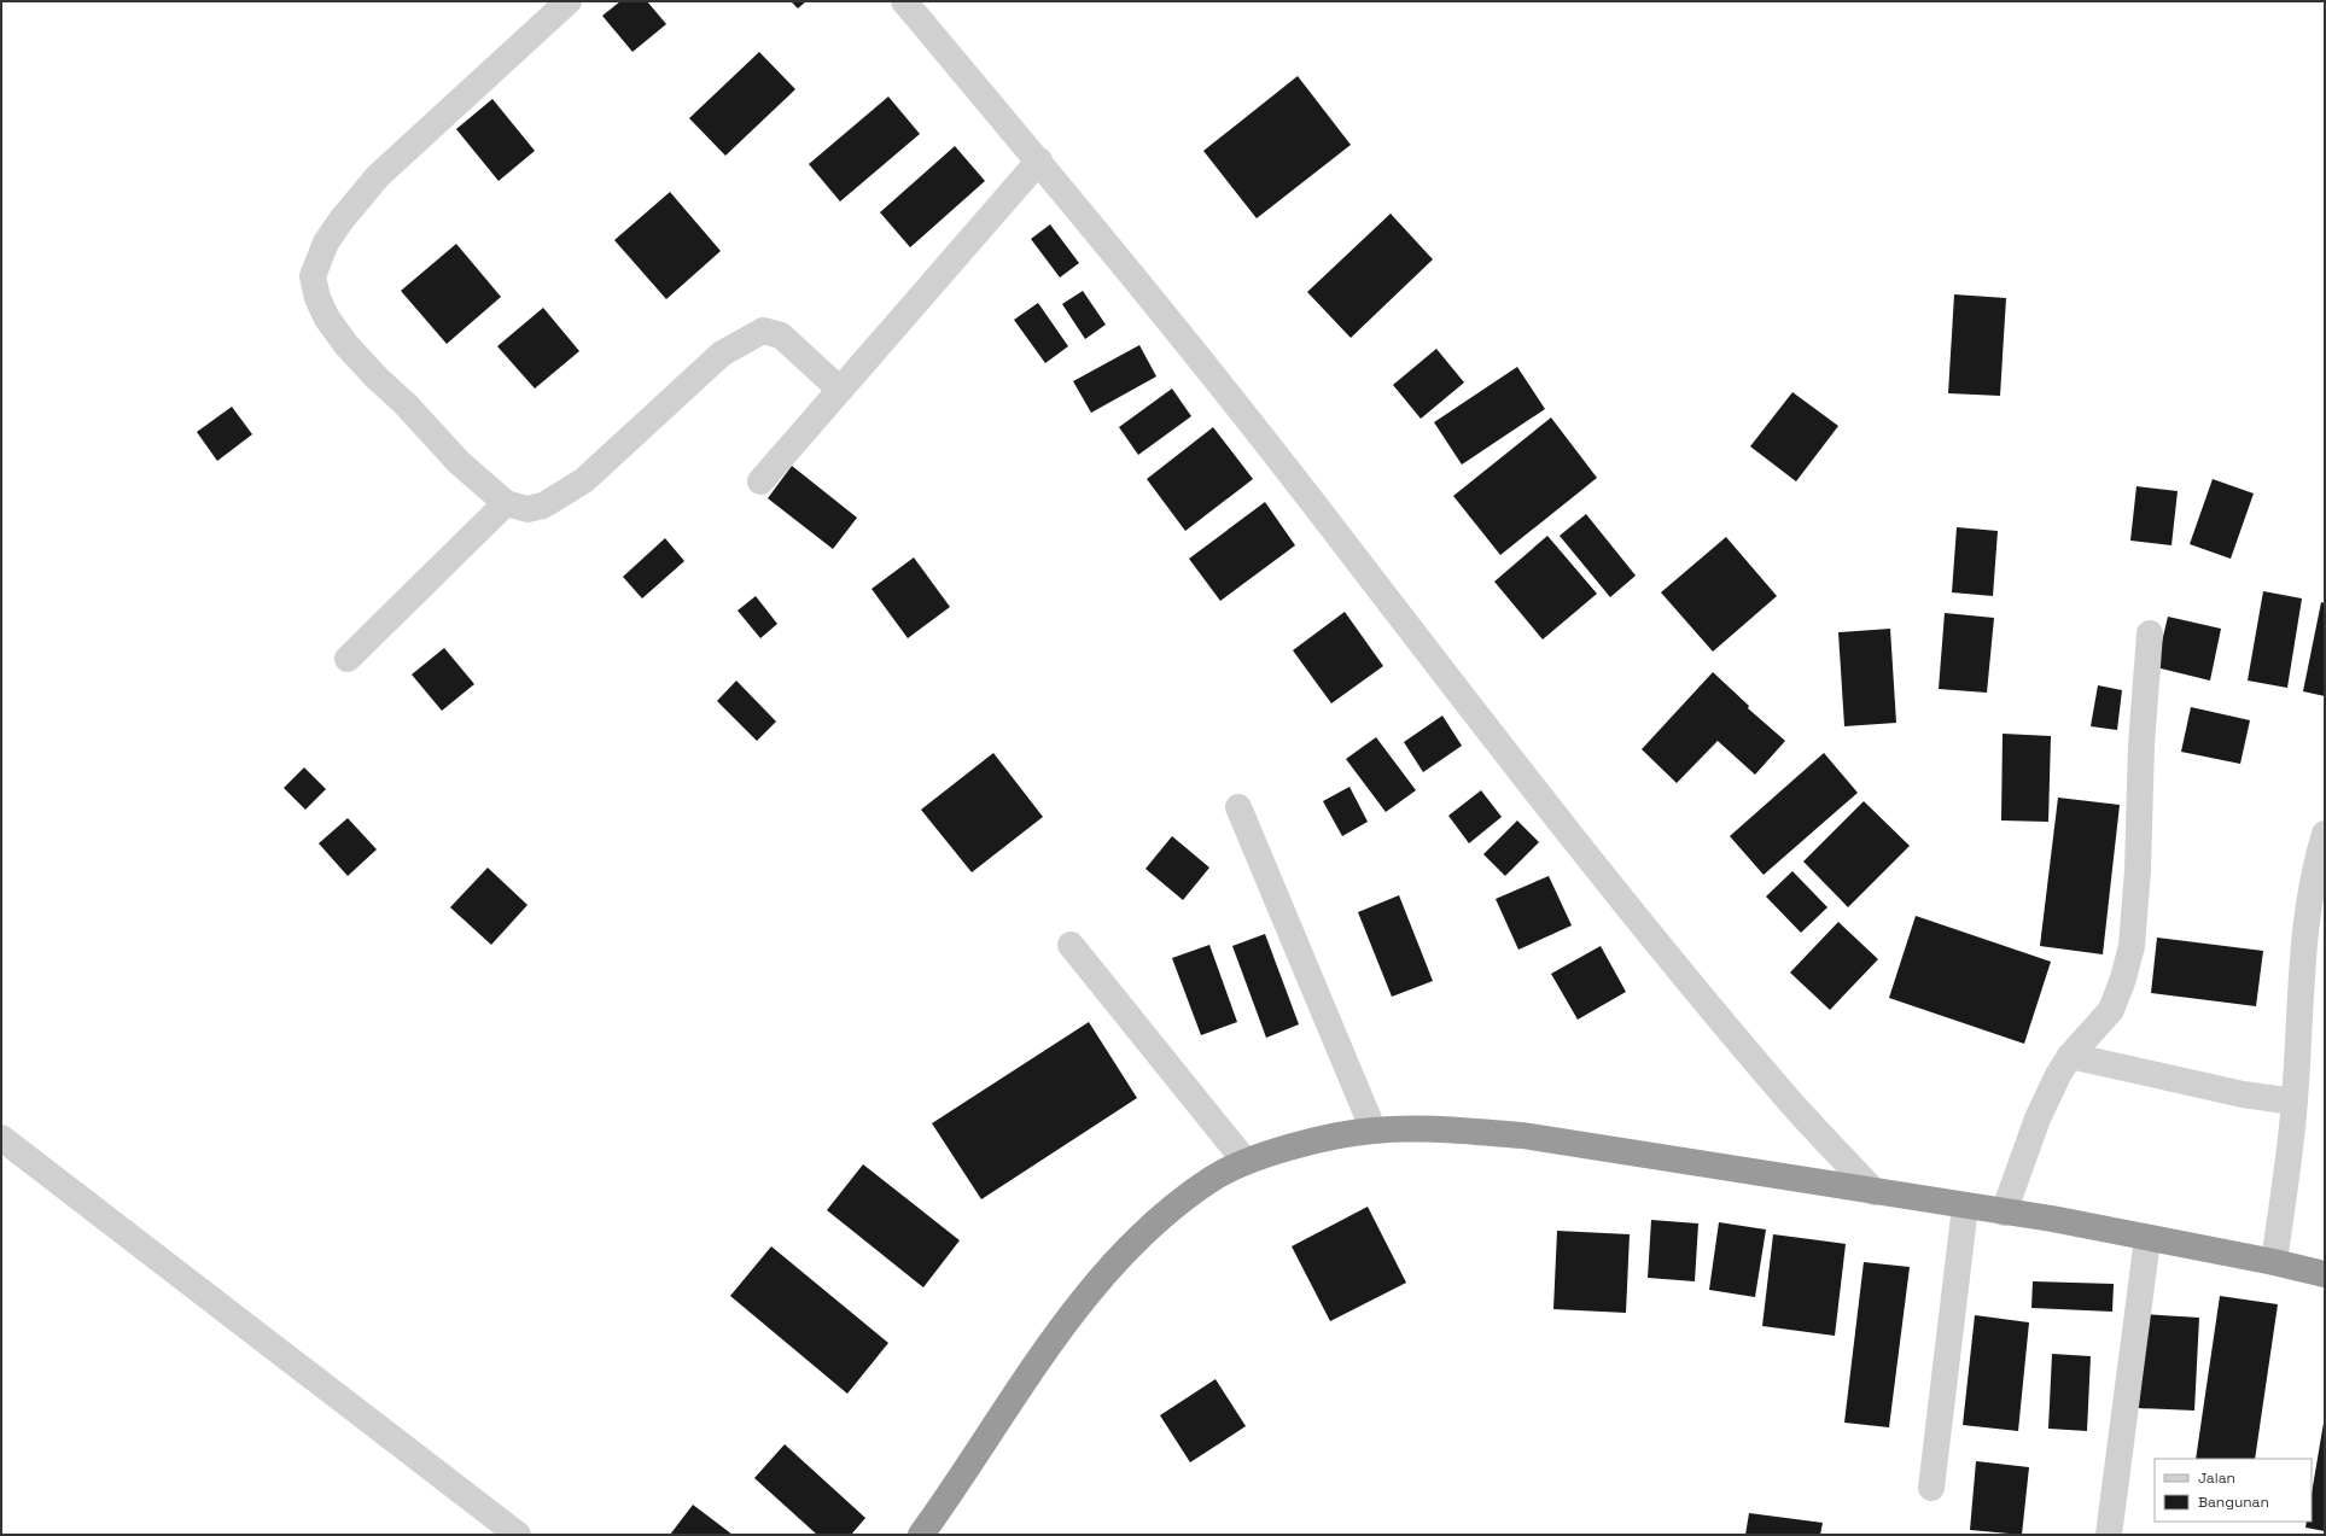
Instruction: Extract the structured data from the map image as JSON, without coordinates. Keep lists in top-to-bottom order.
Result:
{
  "legend": ["Jalan", "Bangunan"]
}
